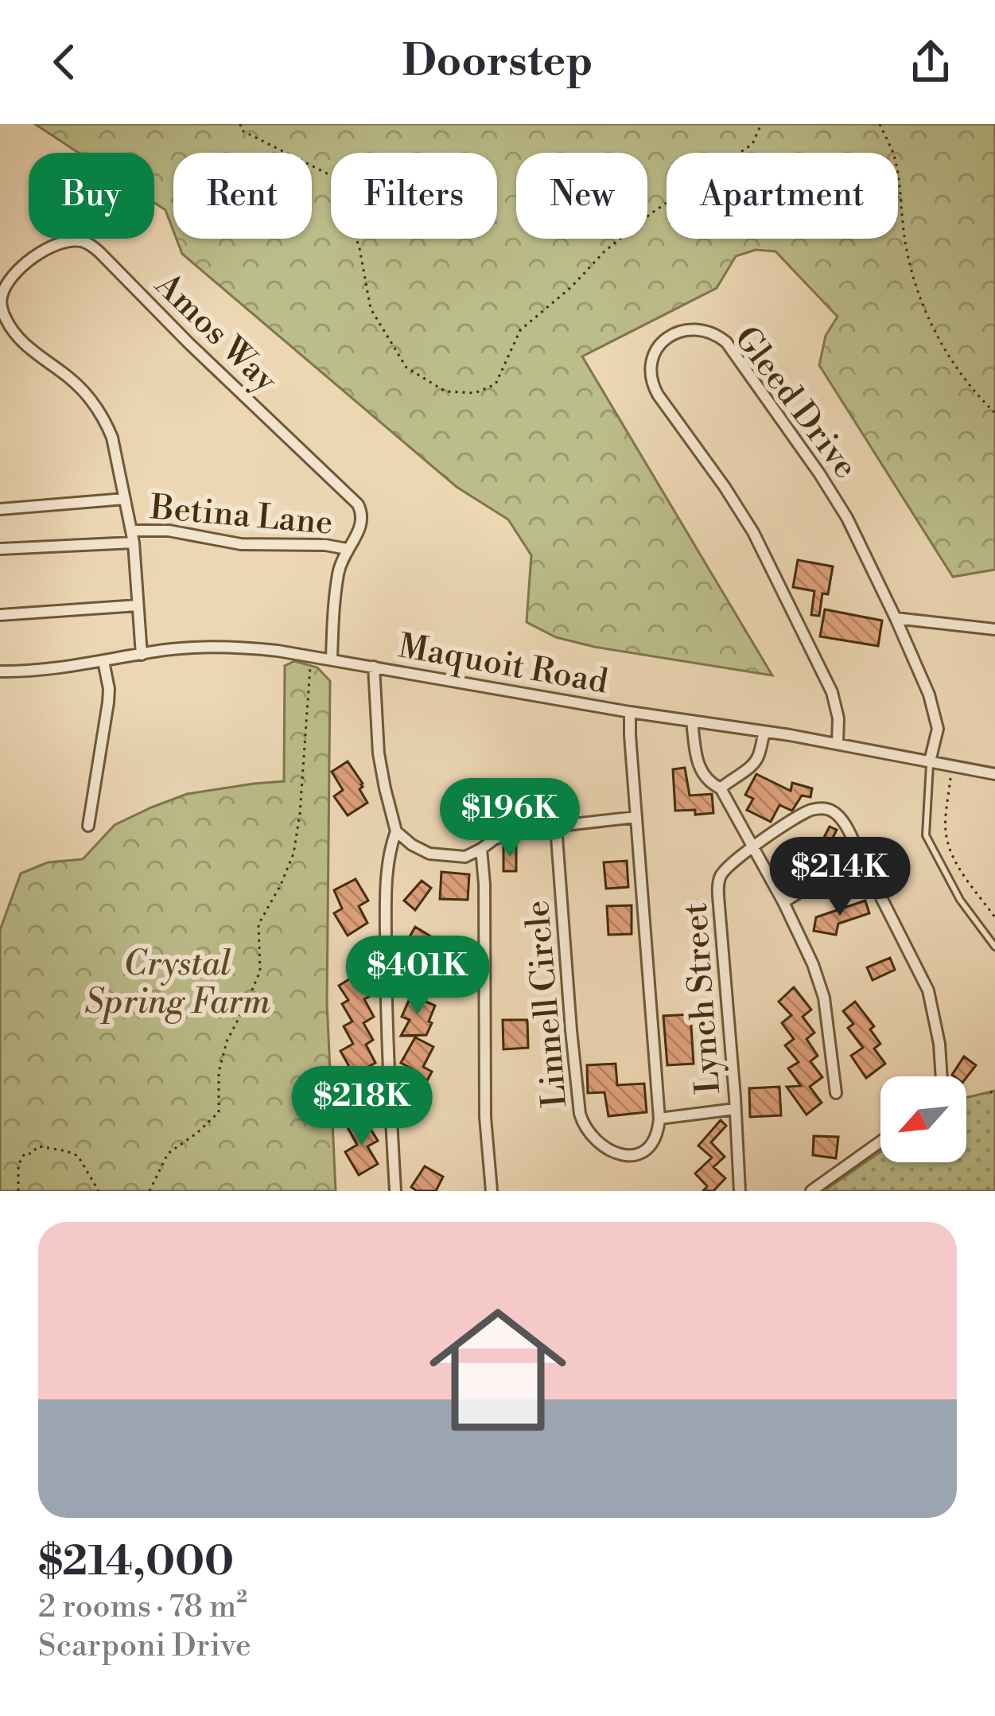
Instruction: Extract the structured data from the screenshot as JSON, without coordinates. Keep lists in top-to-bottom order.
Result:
{
  "streets": {
    "street": [
      "Amos Way",
      "Gleed Drive",
      "Betina Lane",
      "Maquoit Road",
      "Lynch Street",
      "Linnell Circle"
    ]
  },
  "crossings": [
    ["Amos Way", "Betina Lane"],
    ["Amos Way", "Maquoit Road"],
    ["Gleed Drive", "Maquoit Road"]
  ],
  "parks": ["Crystal Spring Farm"],
  "north": "bottom left",
  "page": {
    "header": "Doorstep",
    "chip": [
      "Buy",
      "Rent",
      "Filters",
      "New",
      "Apartment"
    ],
    "price": [
      "$196K",
      "$214K",
      "$401K",
      "$218K"
    ],
    "list": [
      {
        "name": "$214,000",
        "note": "2 rooms · 78 m² · Scarponi Drive"
      }
    ]
  }
}
